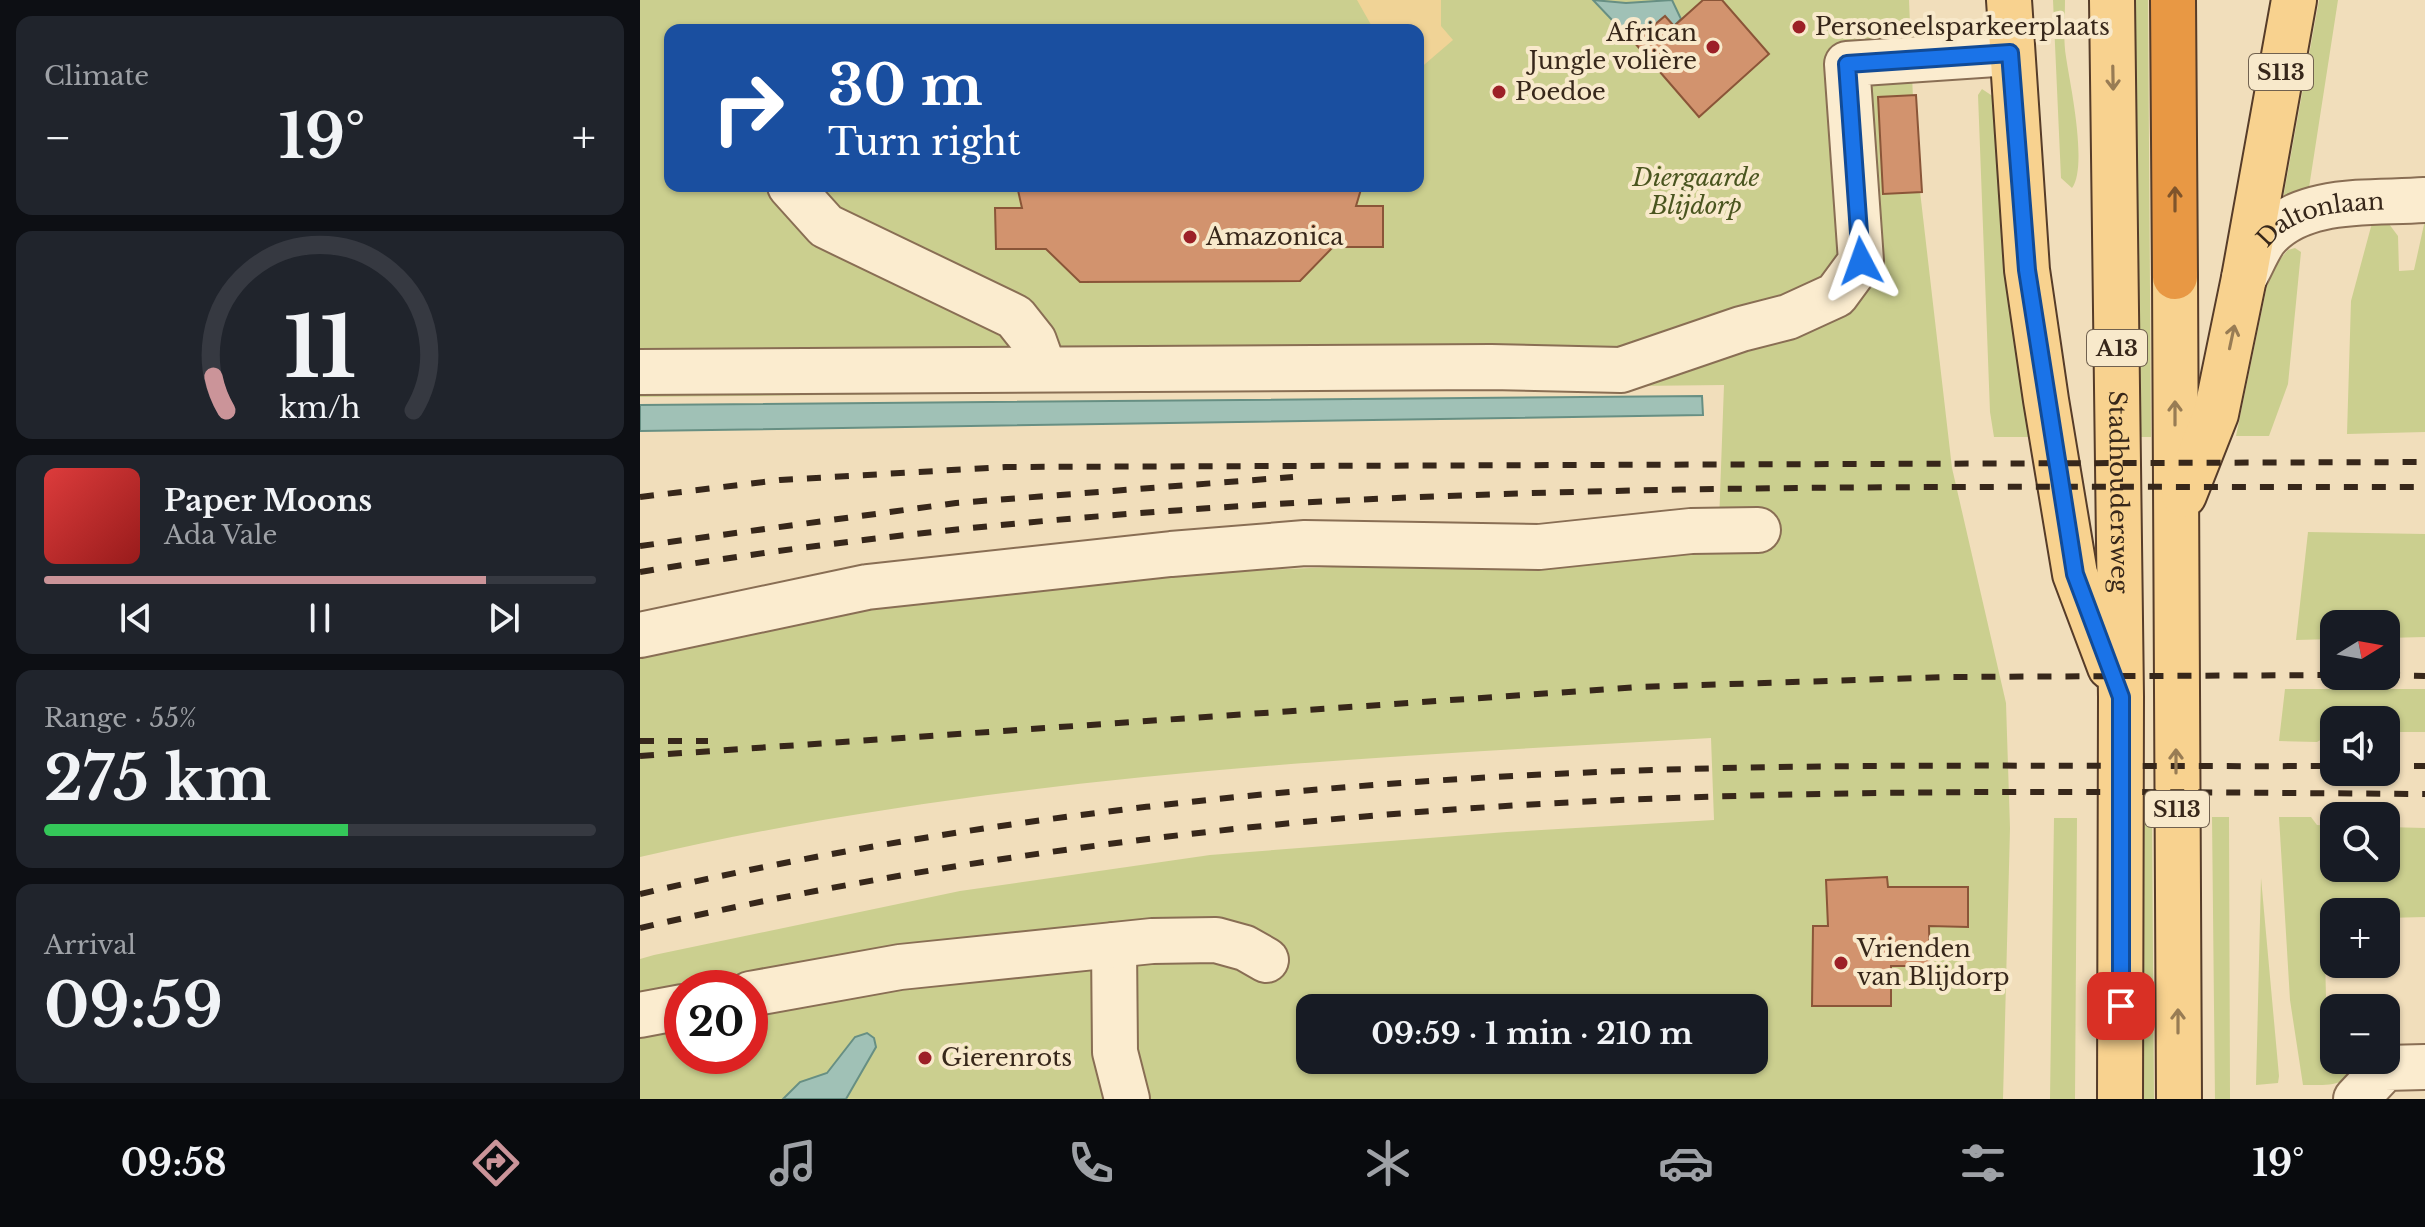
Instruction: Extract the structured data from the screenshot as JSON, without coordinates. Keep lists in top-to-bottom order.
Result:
{
  "streets": {
    "highway": ["A13"],
    "main road": ["S113", "Stadhoudersweg"],
    "street": ["Daltonlaan"]
  },
  "crossings": [
    ["S113", "Daltonlaan"],
    ["S113", "A13"]
  ],
  "parks": ["Diergaarde Blijdorp"],
  "places": [
    "Personeelsparkeerplaats",
    "African Jungle volière",
    "Poedoe",
    "Amazonica",
    "Vrienden van Blijdorp",
    "Gierenrots"
  ],
  "north": "right",
  "page": {
    "tile": [
      "Climate",
      ["Range · 55%", "275 km"],
      ["Arrival", "09:59"]
    ],
    "turn": ["30 m", "Turn right"],
    "heat": ["−", "19°", "+"],
    "song": ["Paper Moons", "Ada Vale"],
    "map_buttons": ["+", "−"],
    "limit": "20",
    "trip": "09:59 · 1 min · 210 m",
    "tabs": ["09:58", "19°"],
    "gauge": ["11", "km/h"]
  }
}
